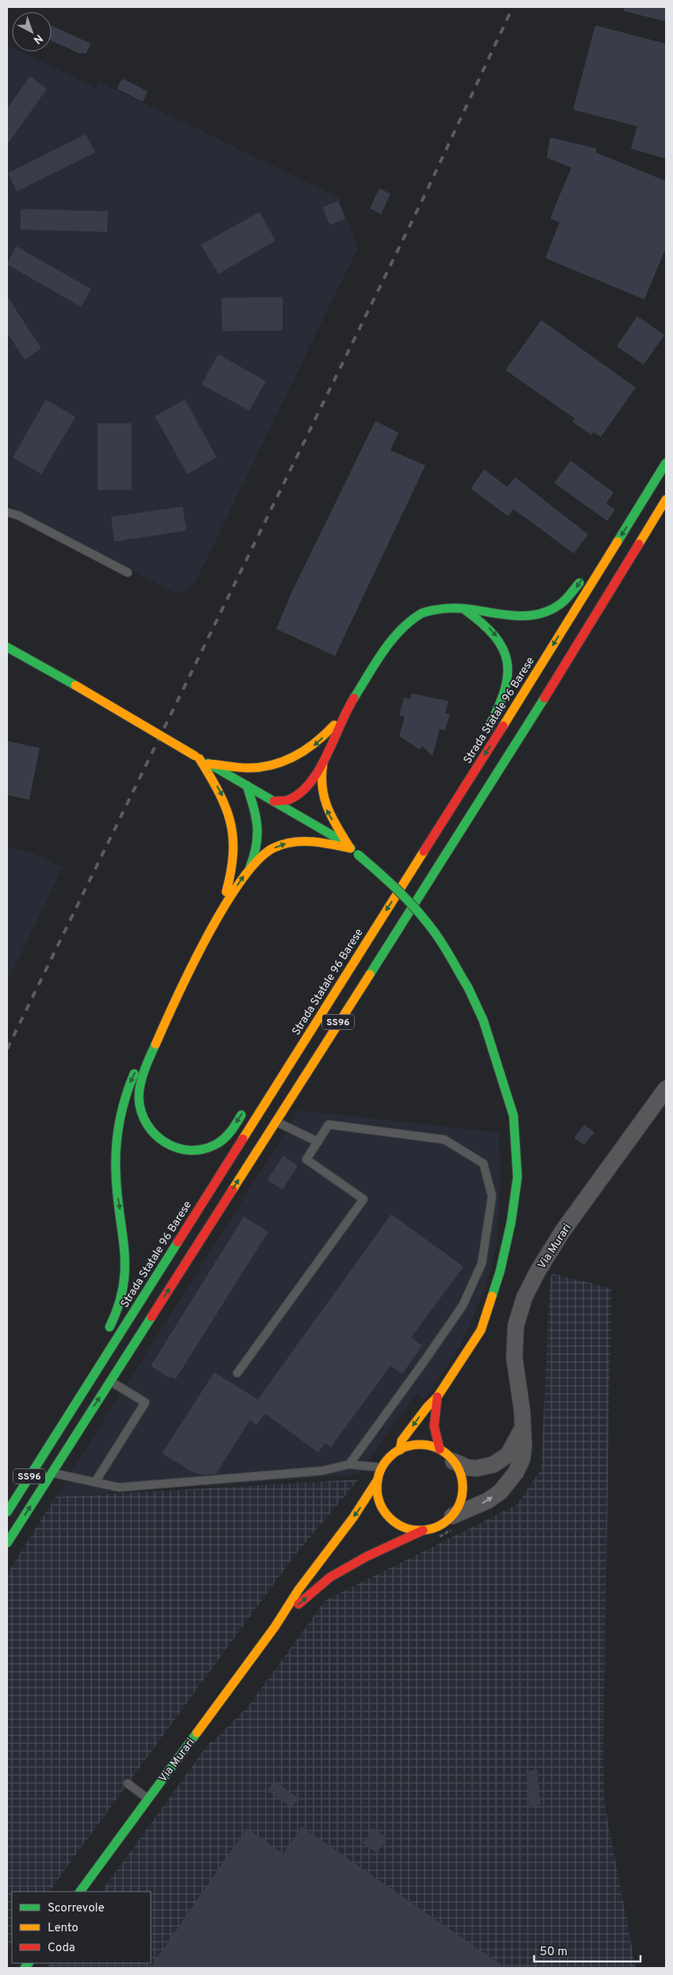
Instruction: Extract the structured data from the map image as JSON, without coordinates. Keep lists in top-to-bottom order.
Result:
{
  "streets": {
    "main road": ["Strada Statale 96 Barese", "SS96", "Via Murari"]
  },
  "legend": ["Scorrevole", "Lento", "Coda"],
  "scale_bar": "50 m",
  "north": "bottom right"
}
